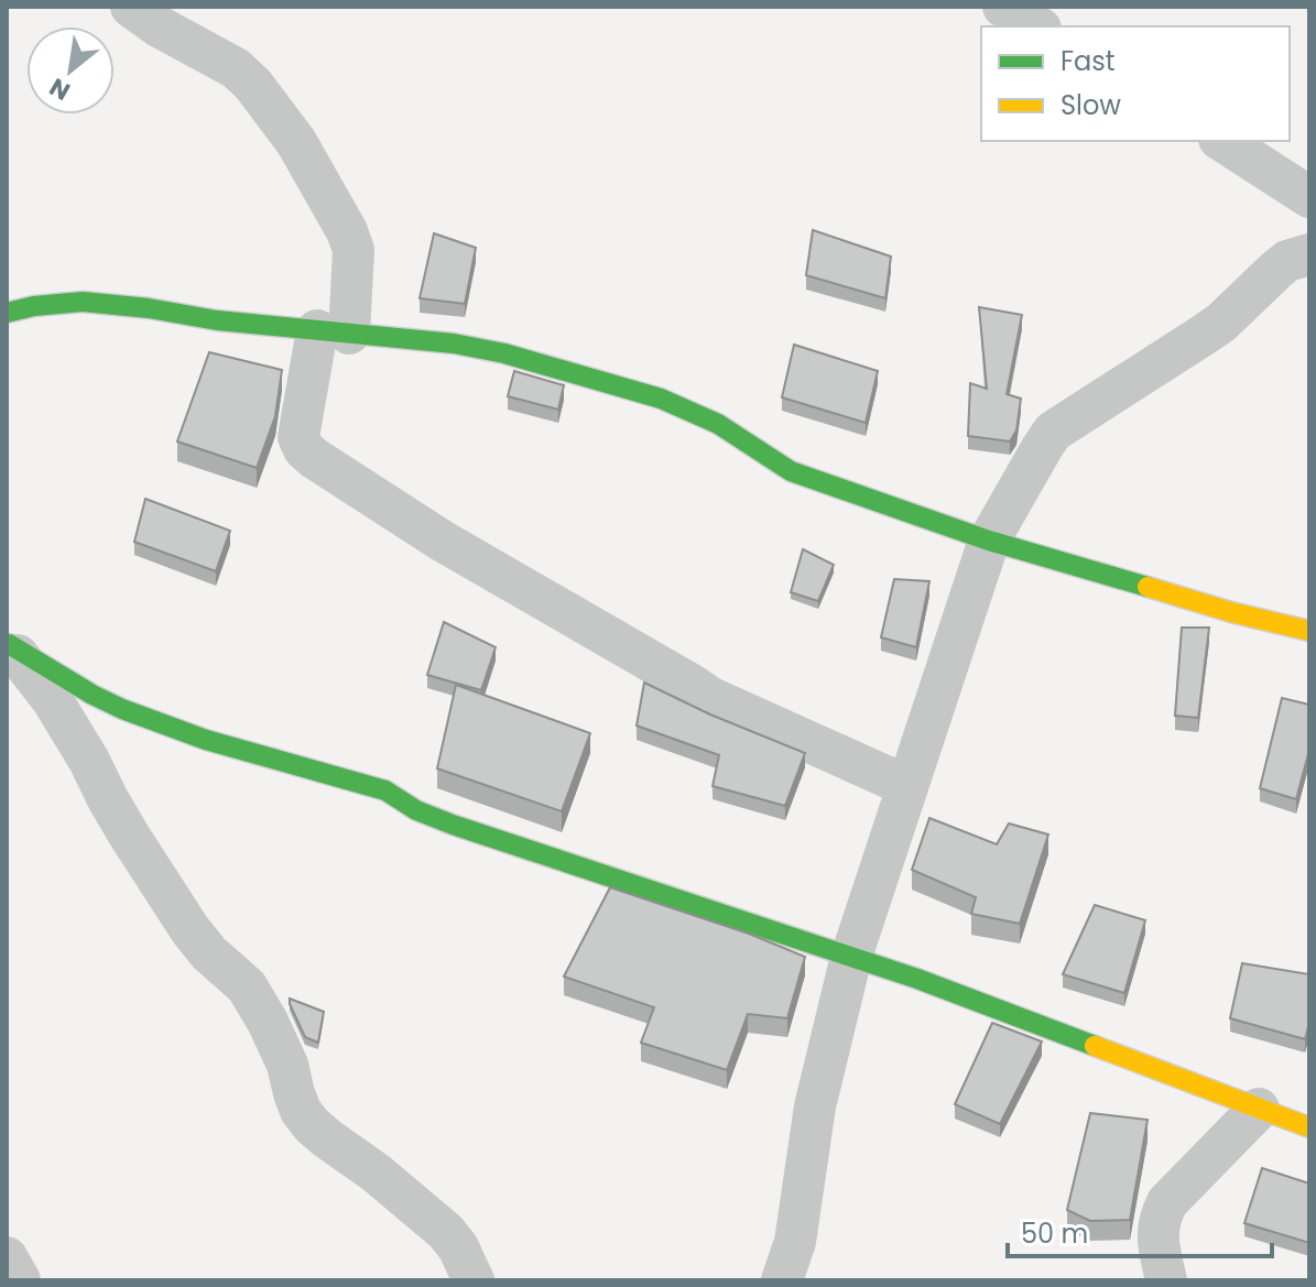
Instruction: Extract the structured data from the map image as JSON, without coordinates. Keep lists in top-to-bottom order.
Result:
{
  "legend": ["Fast", "Slow"],
  "scale_bar": "50 m",
  "north": "bottom left"
}
